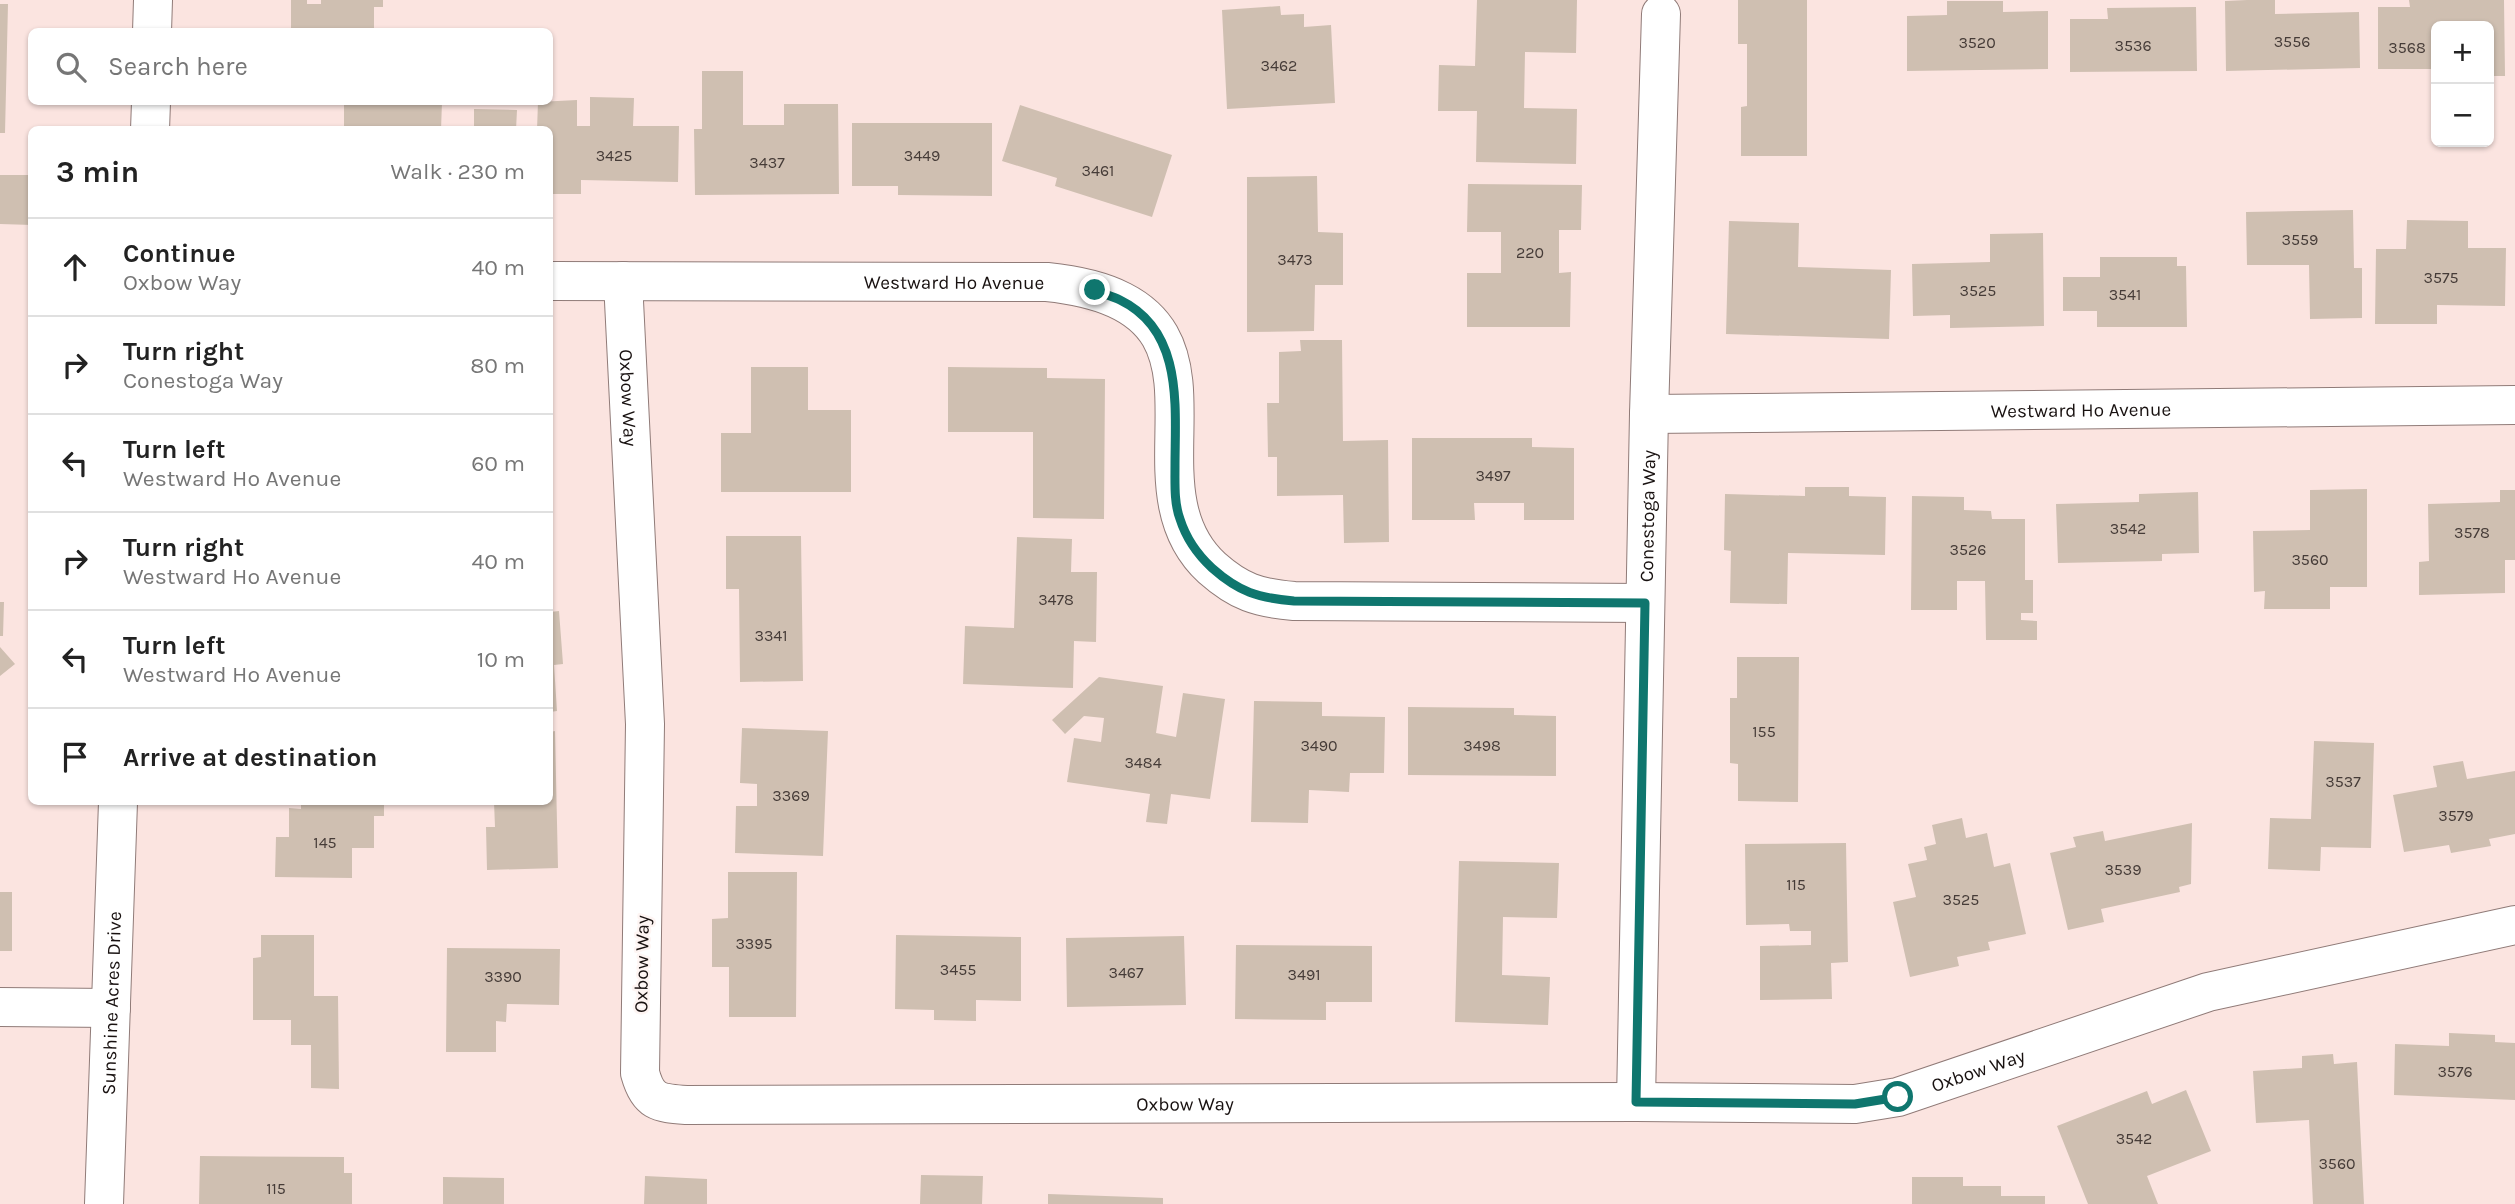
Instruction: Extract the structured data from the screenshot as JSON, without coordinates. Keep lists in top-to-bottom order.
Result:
{
  "streets": {
    "street": [
      "Westward Ho Avenue",
      "Oxbow Way",
      "Conestoga Way",
      "Sunshine Acres Drive"
    ]
  },
  "crossings": [
    ["Westward Ho Avenue", "Oxbow Way"],
    ["Westward Ho Avenue", "Conestoga Way"],
    ["Oxbow Way", "Conestoga Way"]
  ],
  "house_numbers": [
    "3556",
    "3520",
    "3536",
    "3568",
    "3462",
    "3425",
    "3449",
    "3437",
    "3461",
    "3559",
    "220",
    "3473",
    "3575",
    "3525",
    "3541",
    "3497",
    "3542",
    "3578",
    "3526",
    "3560",
    "3478",
    "3341",
    "155",
    "3490",
    "3498",
    "3484",
    "3537",
    "3369",
    "3579",
    "145",
    "3539",
    "115",
    "3525",
    "3395",
    "3455",
    "3467",
    "3491",
    "3390",
    "3576",
    "3542",
    "3560",
    "115"
  ],
  "page": {
    "map_buttons": ["+", "−"],
    "search": "Search here",
    "heading": ["3 min", "Walk · 230 m"],
    "list": [
      ["Continue", "Oxbow Way", "40 m"],
      ["Turn right", "Conestoga Way", "80 m"],
      ["Turn left", "Westward Ho Avenue", "60 m"],
      ["Turn right", "Westward Ho Avenue", "40 m"],
      ["Turn left", "Westward Ho Avenue", "10 m"],
      "Arrive at destination"
    ]
  }
}
